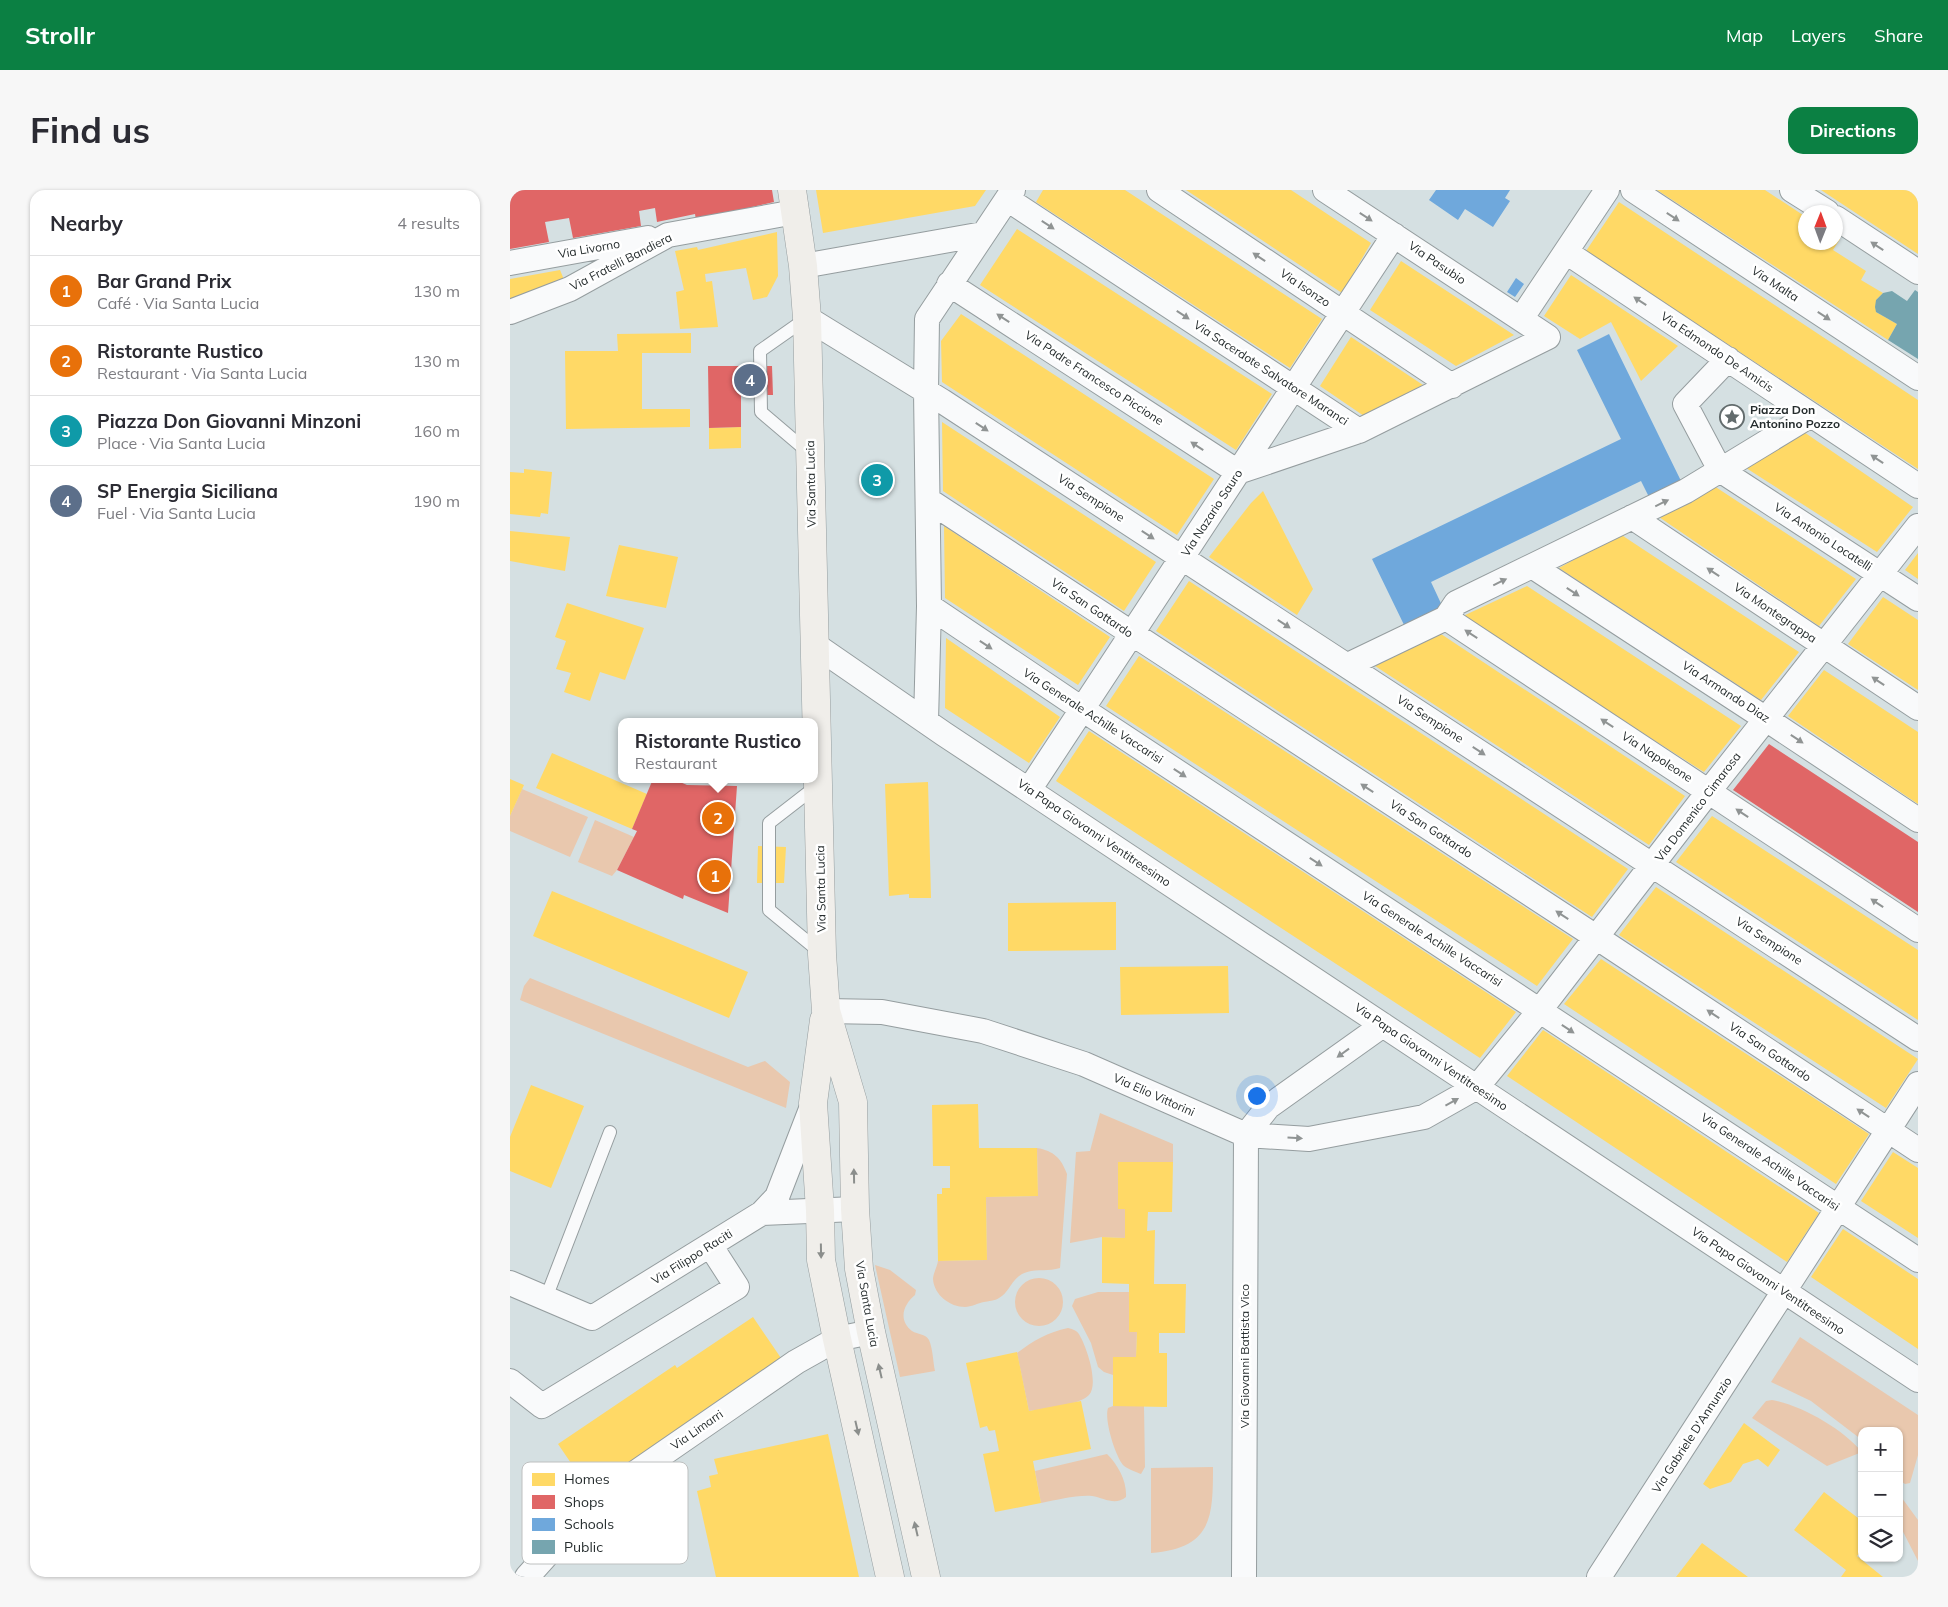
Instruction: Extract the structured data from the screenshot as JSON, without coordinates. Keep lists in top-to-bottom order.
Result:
{
  "streets": {
    "main road": ["Via Santa Lucia"],
    "street": [
      "Via Livorno",
      "Via Fratelli Bandiera",
      "Via Pasubio",
      "Via Malta",
      "Via Isonzo",
      "Via Edmondo De Amicis",
      "Via Sacerdote Salvatore Maranci",
      "Via Padre Francesco Piccione",
      "Via Sempione",
      "Via Nazario Sauro",
      "Via Antonio Locatelli",
      "Via San Gottardo",
      "Via Montegrappa",
      "Via Armando Diaz",
      "Via Generale Achille Vaccarisi",
      "Via Napoleone",
      "Via Domenico Cimarosa",
      "Via Papa Giovanni Ventitreesimo",
      "Via Elio Vittorini",
      "Via Filippo Raciti",
      "Via Giovanni Battista Vico",
      "Via Limarri",
      "Via Gabriele D'Annunzio"
    ]
  },
  "crossings": [
    ["Via Livorno", "Via Fratelli Bandiera"],
    ["Via Fratelli Bandiera", "Via Santa Lucia"],
    ["Via Pasubio", "Via Sacerdote Salvatore Maranci"],
    ["Via Pasubio", "Via Nazario Sauro"],
    ["Via Isonzo", "Via Sacerdote Salvatore Maranci"],
    ["Via Isonzo", "Via Nazario Sauro"],
    ["Via Sacerdote Salvatore Maranci", "Via Nazario Sauro"],
    ["Via Padre Francesco Piccione", "Via Nazario Sauro"],
    ["Via Santa Lucia", "Via Sempione"],
    ["Via Santa Lucia", "Via Papa Giovanni Ventitreesimo"],
    ["Via Santa Lucia", "Via Elio Vittorini"],
    ["Via Santa Lucia", "Via Limarri"],
    ["Via Sempione", "Via Nazario Sauro"],
    ["Via Sempione", "Via Domenico Cimarosa"],
    ["Via Nazario Sauro", "Via San Gottardo"],
    ["Via Nazario Sauro", "Via Generale Achille Vaccarisi"],
    ["Via Nazario Sauro", "Via Papa Giovanni Ventitreesimo"],
    ["Via Antonio Locatelli", "Via Domenico Cimarosa"],
    ["Via San Gottardo", "Via Domenico Cimarosa"],
    ["Via San Gottardo", "Via Gabriele D'Annunzio"],
    ["Via Montegrappa", "Via Domenico Cimarosa"],
    ["Via Armando Diaz", "Via Domenico Cimarosa"],
    ["Via Generale Achille Vaccarisi", "Via Domenico Cimarosa"],
    ["Via Generale Achille Vaccarisi", "Via Gabriele D'Annunzio"],
    ["Via Napoleone", "Via Domenico Cimarosa"],
    ["Via Domenico Cimarosa", "Via Papa Giovanni Ventitreesimo"],
    ["Via Domenico Cimarosa", "Via Elio Vittorini"],
    ["Via Papa Giovanni Ventitreesimo", "Via Elio Vittorini"],
    ["Via Papa Giovanni Ventitreesimo", "Via Gabriele D'Annunzio"],
    ["Via Elio Vittorini", "Via Giovanni Battista Vico"]
  ],
  "one_way": [
    "Via Isonzo",
    "Via Edmondo De Amicis",
    "Via Sacerdote Salvatore Maranci",
    "Via Padre Francesco Piccione",
    "Via Sempione",
    "Via San Gottardo",
    "Via Montegrappa",
    "Via Armando Diaz",
    "Via Generale Achille Vaccarisi",
    "Via Napoleone"
  ],
  "places": {
    "place": ["Piazza Don Antonino Pozzo"]
  },
  "legend": [
    "Homes",
    "Shops",
    "Schools",
    "Public"
  ],
  "north": "top",
  "page": {
    "header": "Strollr",
    "nav": ["Map", "Layers", "Share"],
    "buttons": "Directions",
    "title": "Find us",
    "heading": ["Nearby", "4 results"],
    "list": [
      {
        "mark": "1",
        "name": "Bar Grand Prix",
        "note": "Café · Via Santa Lucia",
        "value": "130 m"
      },
      {
        "mark": "2",
        "name": "Ristorante Rustico",
        "note": "Restaurant · Via Santa Lucia",
        "value": "130 m"
      },
      {
        "mark": "3",
        "name": "Piazza Don Giovanni Minzoni",
        "note": "Place · Via Santa Lucia",
        "value": "160 m"
      },
      {
        "mark": "4",
        "name": "SP Energia Siciliana",
        "note": "Fuel · Via Santa Lucia",
        "value": "190 m"
      }
    ],
    "pins": [
      "4",
      "3",
      "2",
      "1"
    ],
    "popup": ["Ristorante Rustico", "Restaurant"],
    "map_buttons": ["+", "−"]
  }
}
